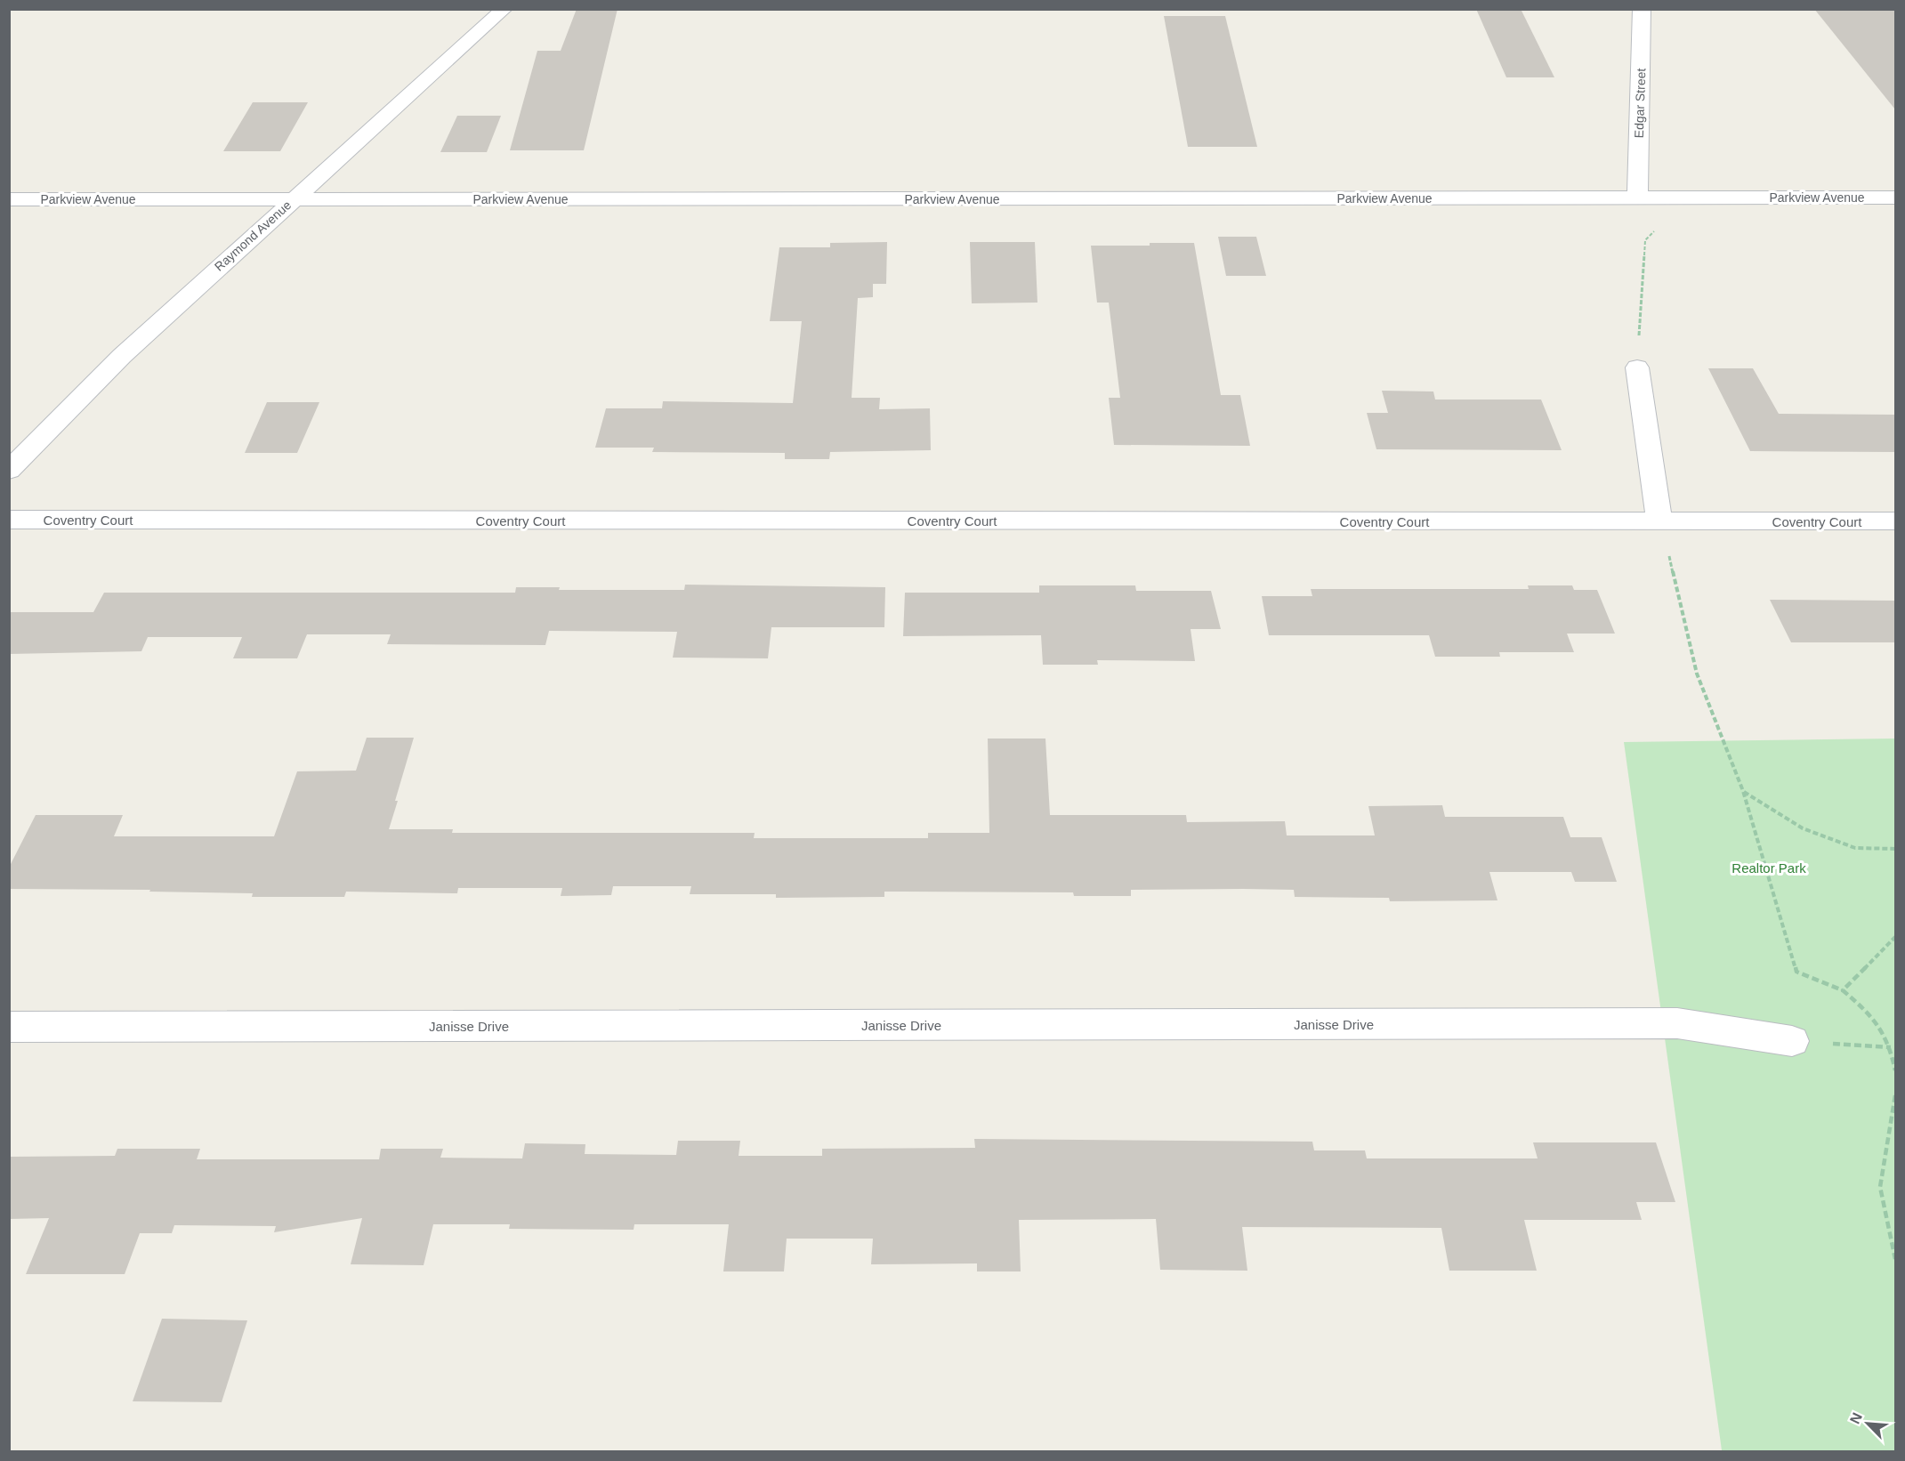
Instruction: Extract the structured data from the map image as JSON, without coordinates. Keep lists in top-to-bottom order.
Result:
{
  "streets": {
    "street": [
      "Edgar Street",
      "Parkview Avenue",
      "Raymond Avenue",
      "Coventry Court",
      "Janisse Drive"
    ]
  },
  "crossings": [
    ["Edgar Street", "Parkview Avenue"],
    ["Parkview Avenue", "Raymond Avenue"]
  ],
  "parks": ["Realtor Park"],
  "north": "top left"
}
